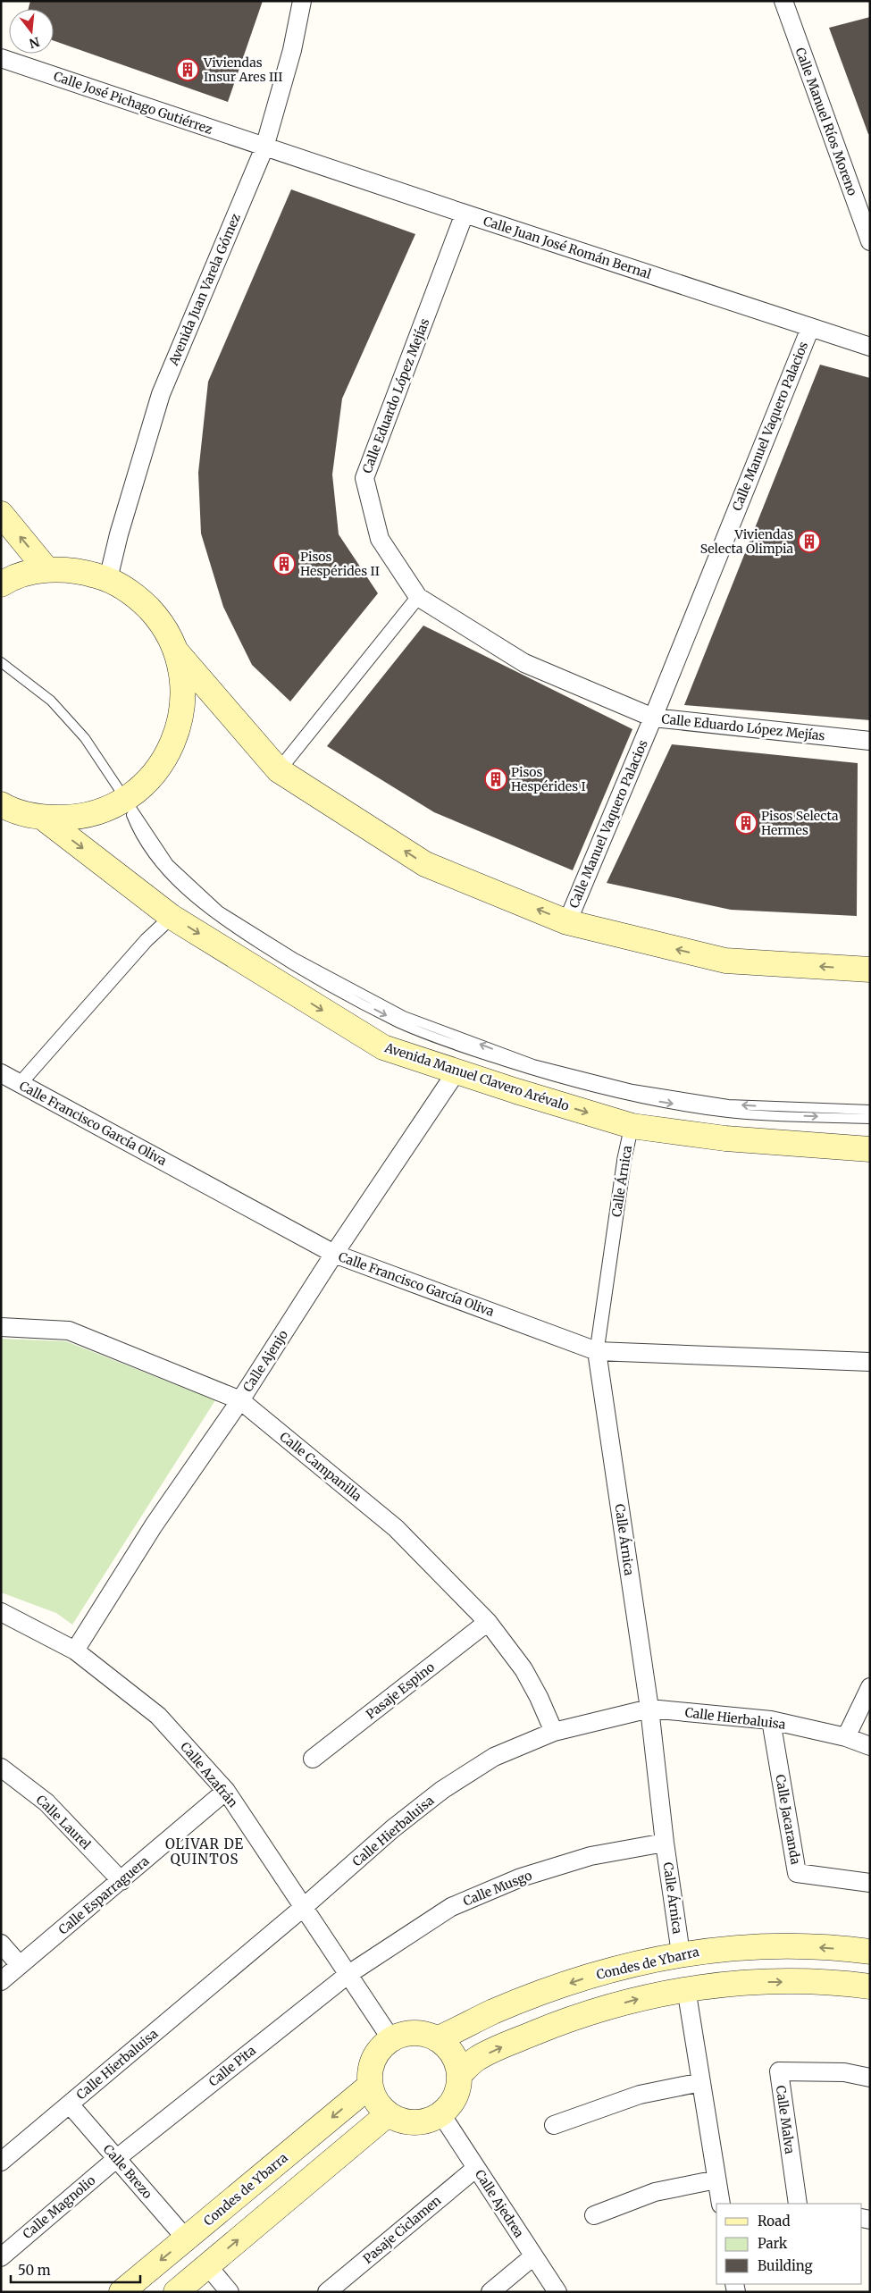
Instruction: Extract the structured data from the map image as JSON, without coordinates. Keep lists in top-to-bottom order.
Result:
{
  "streets": {
    "main road": ["Avenida Manuel Clavero Arévalo", "Condes de Ybarra"],
    "street": [
      "Calle José Pichago Gutiérrez",
      "Calle Manuel Ríos Moreno",
      "Calle Juan José Román Bernal",
      "Avenida Juan Varela Gómez",
      "Calle Eduardo López Mejías",
      "Calle Manuel Vaquero Palacios",
      "Calle Francisco García Oliva",
      "Calle Árnica",
      "Calle Ajenjo",
      "Calle Campanilla",
      "Pasaje Espino",
      "Calle Hierbaluisa",
      "Calle Azafrán",
      "Calle Jacaranda",
      "Calle Laurel",
      "Calle Musgo",
      "Calle Esparraguera",
      "Calle Pita",
      "Calle Malva",
      "Calle Brezo",
      "Calle Ajedrea",
      "Calle Magnolio",
      "Pasaje Ciclamen"
    ]
  },
  "crossings": [
    ["Calle José Pichago Gutiérrez", "Calle Juan José Román Bernal"],
    ["Calle José Pichago Gutiérrez", "Avenida Juan Varela Gómez"],
    ["Calle Juan José Román Bernal", "Avenida Juan Varela Gómez"],
    ["Calle Juan José Román Bernal", "Calle Eduardo López Mejías"],
    ["Calle Juan José Román Bernal", "Calle Manuel Vaquero Palacios"],
    ["Calle Eduardo López Mejías", "Calle Manuel Vaquero Palacios"],
    ["Avenida Manuel Clavero Arévalo", "Calle Árnica"],
    ["Avenida Manuel Clavero Arévalo", "Calle Ajenjo"],
    ["Calle Francisco García Oliva", "Calle Árnica"],
    ["Calle Francisco García Oliva", "Calle Ajenjo"],
    ["Calle Árnica", "Calle Hierbaluisa"],
    ["Calle Árnica", "Calle Musgo"],
    ["Calle Árnica", "Condes de Ybarra"],
    ["Calle Ajenjo", "Calle Campanilla"],
    ["Calle Ajenjo", "Calle Azafrán"],
    ["Calle Campanilla", "Pasaje Espino"],
    ["Calle Campanilla", "Calle Hierbaluisa"],
    ["Calle Hierbaluisa", "Calle Azafrán"],
    ["Calle Hierbaluisa", "Calle Jacaranda"],
    ["Calle Hierbaluisa", "Calle Brezo"],
    ["Calle Azafrán", "Calle Musgo"],
    ["Calle Azafrán", "Calle Esparraguera"],
    ["Calle Azafrán", "Condes de Ybarra"],
    ["Calle Azafrán", "Calle Pita"],
    ["Calle Azafrán", "Calle Ajedrea"],
    ["Calle Laurel", "Calle Esparraguera"],
    ["Calle Musgo", "Calle Pita"],
    ["Condes de Ybarra", "Calle Brezo"],
    ["Condes de Ybarra", "Calle Ajedrea"],
    ["Calle Pita", "Calle Brezo"],
    ["Calle Pita", "Calle Magnolio"],
    ["Calle Brezo", "Calle Magnolio"],
    ["Calle Ajedrea", "Pasaje Ciclamen"]
  ],
  "districts": ["OLIVAR DE QUINTOS"],
  "places": {
    "building": [
      "Viviendas Insur Ares III",
      "Viviendas Selecta Olimpia",
      "Pisos Hespérides II",
      "Pisos Hespérides I",
      "Pisos Selecta Hermes"
    ]
  },
  "legend": ["Road", "Park", "Building"],
  "scale_bar": "50 m",
  "north": "bottom"
}
